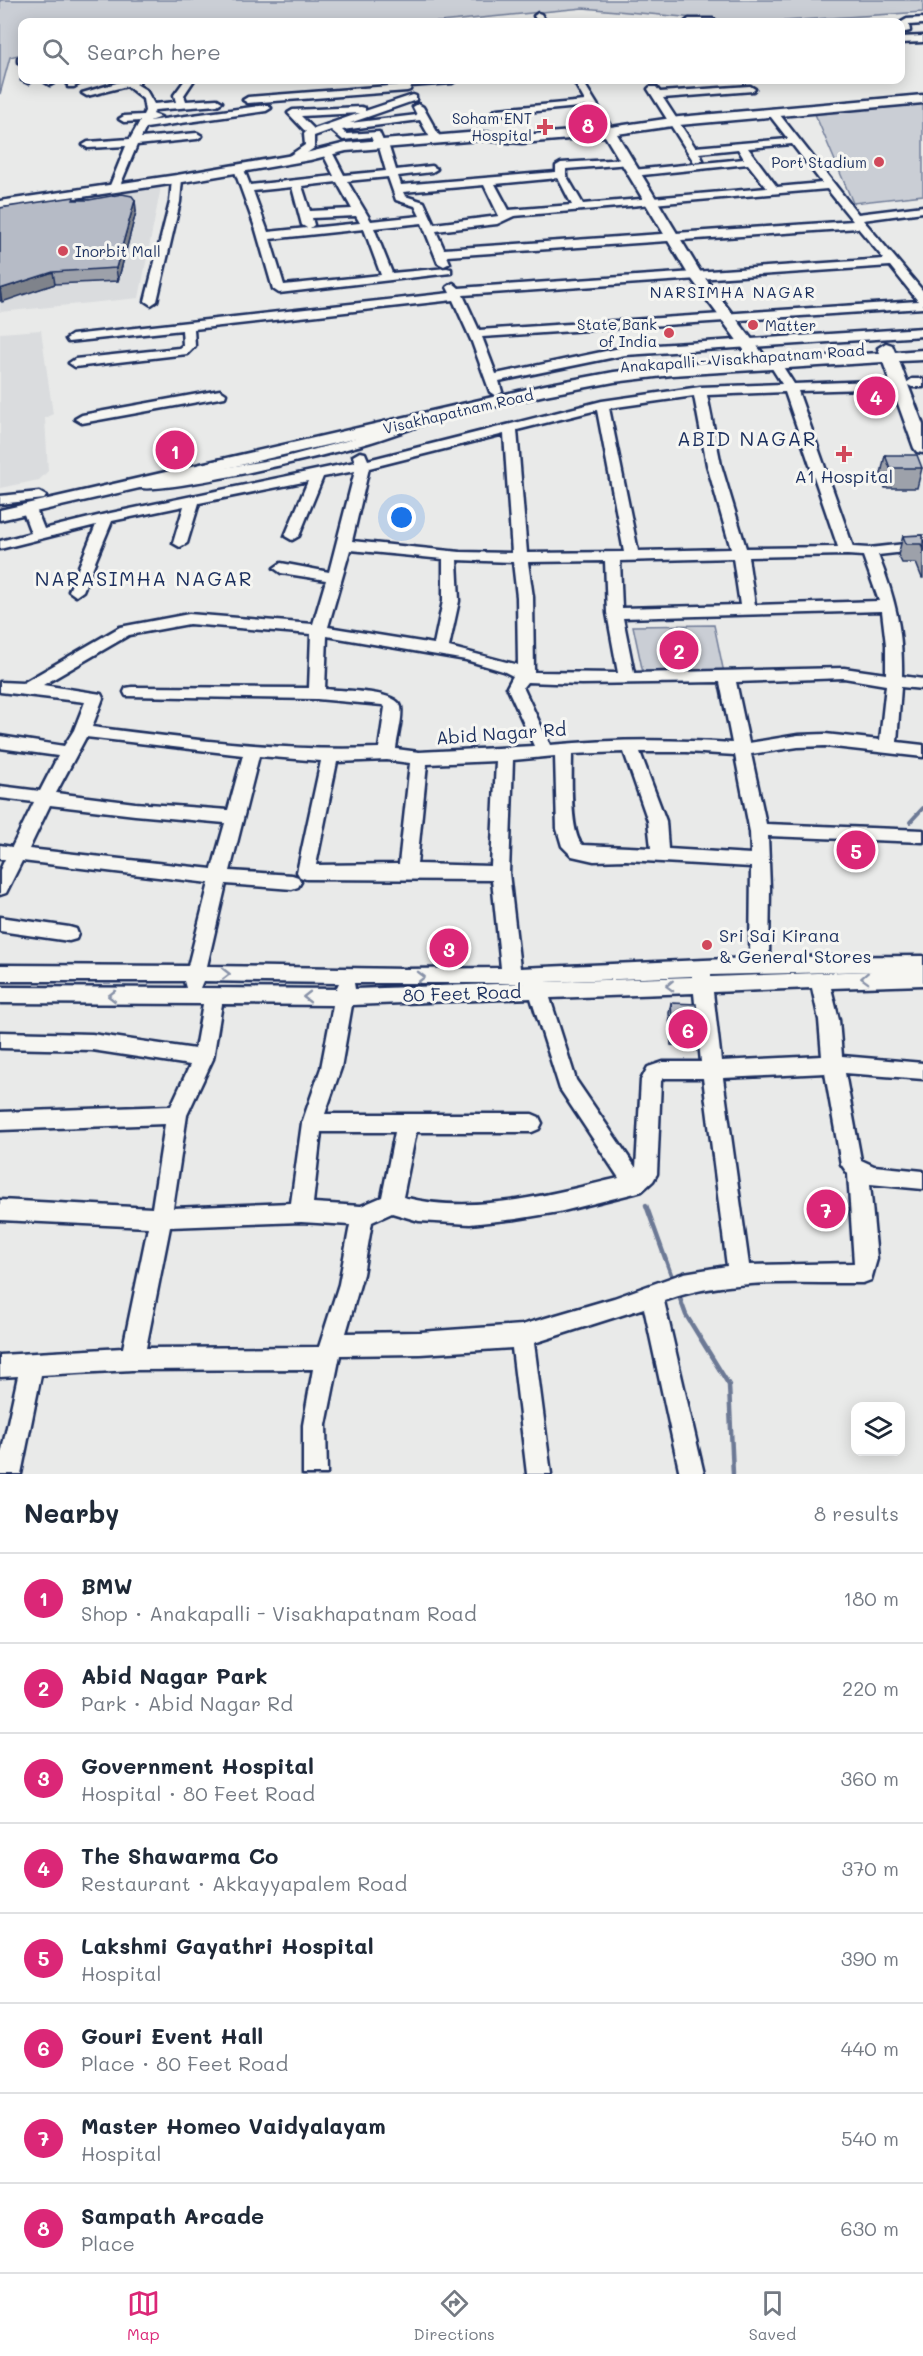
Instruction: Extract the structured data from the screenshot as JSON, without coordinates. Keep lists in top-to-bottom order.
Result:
{
  "streets": {
    "main road": ["Anakapalli - Visakhapatnam Road", "Visakhapatnam Road"],
    "street": ["Abid Nagar Rd", "80 Feet Road"]
  },
  "crossings": [
    ["Anakapalli - Visakhapatnam Road", "Visakhapatnam Road"]
  ],
  "districts": ["NARSIMHA NAGAR", "ABID NAGAR", "NARASIMHA NAGAR"],
  "places": {
    "health": ["Soham ENT Hospital", "A1 Hospital"],
    "other": [
      "Port Stadium",
      "Inorbit Mall",
      "Matter",
      "State Bank of India",
      "Sri Sai Kirana & General Stores"
    ]
  },
  "page": {
    "search": "Search here",
    "pins": [
      "8",
      "4",
      "1",
      "2",
      "5",
      "3",
      "6",
      "7"
    ],
    "heading": ["Nearby", "8 results"],
    "list": [
      {
        "mark": "1",
        "name": "BMW",
        "note": "Shop · Anakapalli - Visakhapatnam Road",
        "value": "180 m"
      },
      {
        "mark": "2",
        "name": "Abid Nagar Park",
        "note": "Park · Abid Nagar Rd",
        "value": "220 m"
      },
      {
        "mark": "3",
        "name": "Government Hospital",
        "note": "Hospital · 80 Feet Road",
        "value": "360 m"
      },
      {
        "mark": "4",
        "name": "The Shawarma Co",
        "note": "Restaurant · Akkayyapalem Road",
        "value": "370 m"
      },
      {
        "mark": "5",
        "name": "Lakshmi Gayathri Hospital",
        "note": "Hospital",
        "value": "390 m"
      },
      {
        "mark": "6",
        "name": "Gouri Event Hall",
        "note": "Place · 80 Feet Road",
        "value": "440 m"
      },
      {
        "mark": "7",
        "name": "Master Homeo Vaidyalayam",
        "note": "Hospital",
        "value": "540 m"
      },
      {
        "mark": "8",
        "name": "Sampath Arcade",
        "note": "Place",
        "value": "630 m"
      }
    ],
    "nav": ["Map", "Directions", "Saved"]
  }
}
